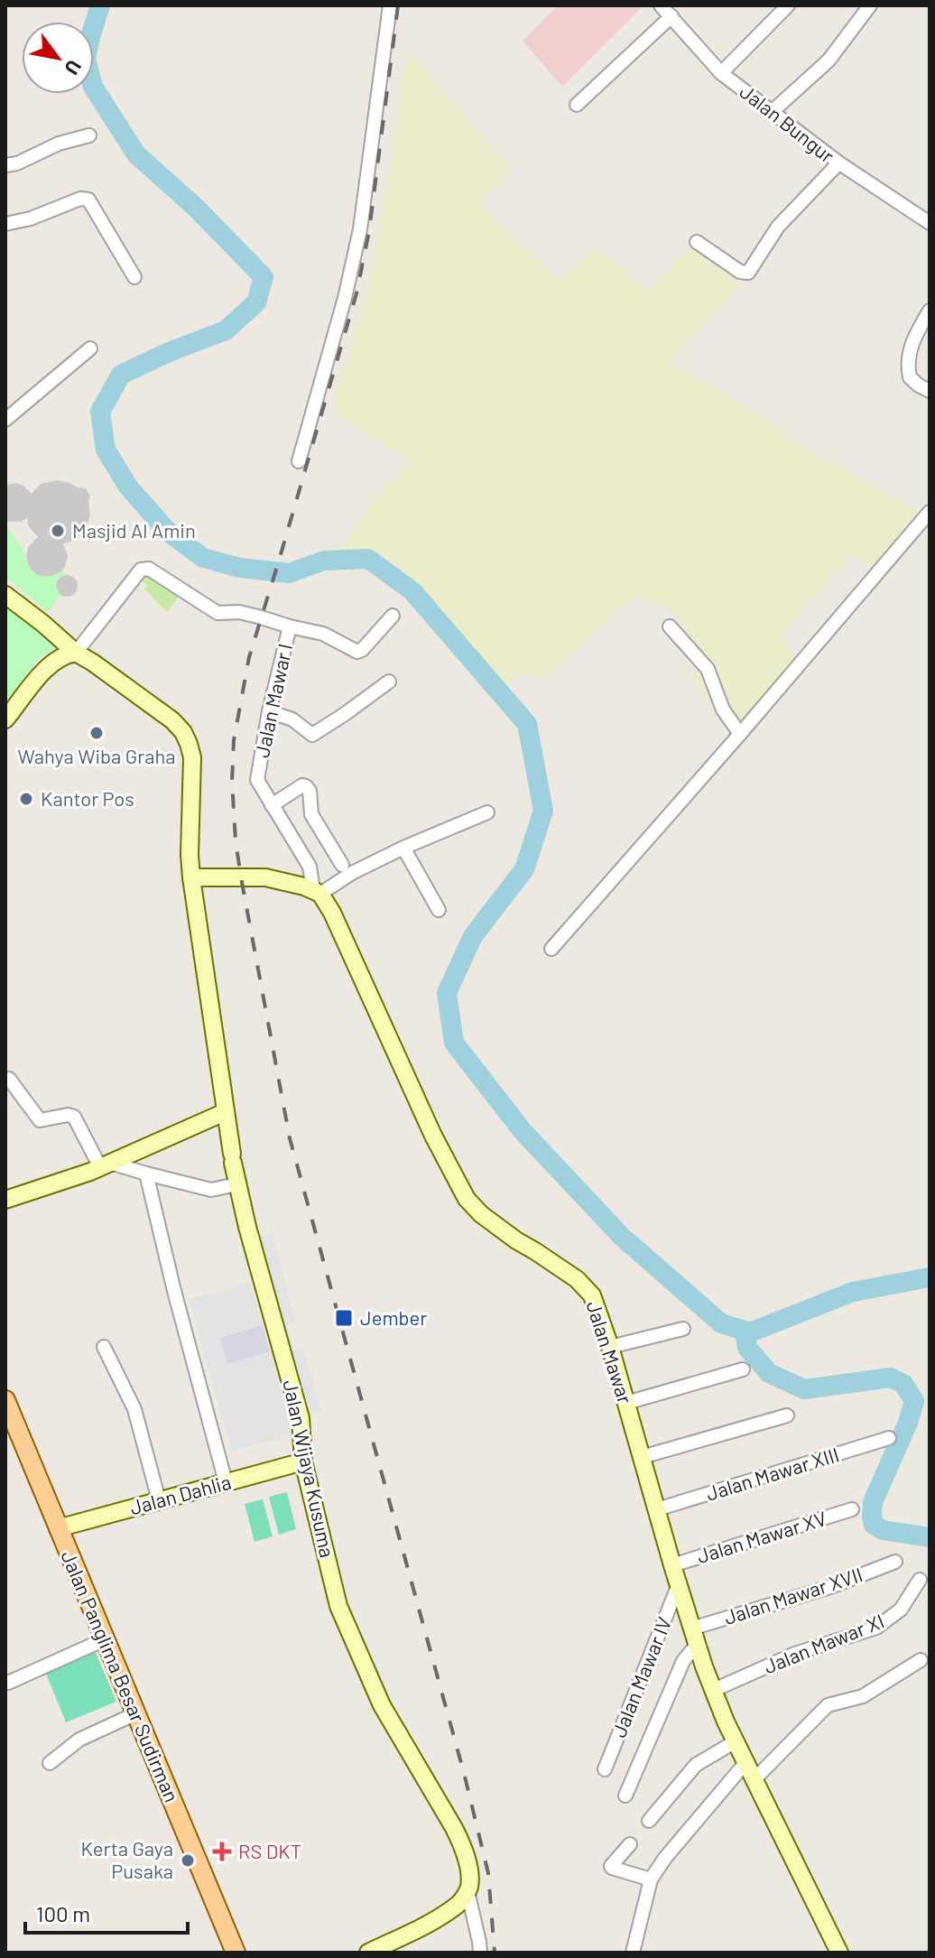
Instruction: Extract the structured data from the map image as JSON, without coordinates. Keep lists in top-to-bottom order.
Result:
{
  "streets": {
    "main road": ["Jalan Panglima Besar Sudirman"],
    "street": [
      "Jalan Bungur",
      "Jalan Mawar I",
      "Jalan Mawar",
      "Jalan Wijaya Kusuma",
      "Jalan Mawar XIII",
      "Jalan Dahlia",
      "Jalan Mawar XV",
      "Jalan Mawar XVII",
      "Jalan Mawar XI",
      "Jalan Mawar IV"
    ]
  },
  "crossings": [
    ["Jalan Mawar I", "Jalan Mawar"],
    ["Jalan Mawar", "Jalan Mawar XIII"],
    ["Jalan Mawar", "Jalan Mawar XV"],
    ["Jalan Mawar", "Jalan Mawar XVII"],
    ["Jalan Mawar", "Jalan Mawar XI"],
    ["Jalan Mawar", "Jalan Mawar IV"],
    ["Jalan Wijaya Kusuma", "Jalan Dahlia"],
    ["Jalan Dahlia", "Jalan Panglima Besar Sudirman"]
  ],
  "places": {
    "other": [
      "Masjid Al Amin",
      "Wahya Wiba Graha",
      "Kantor Pos",
      "Kerta Gaya Pusaka"
    ],
    "transit": ["Jember"],
    "health": ["RS DKT"]
  },
  "scale_bar": "100 m",
  "north": "bottom right"
}
